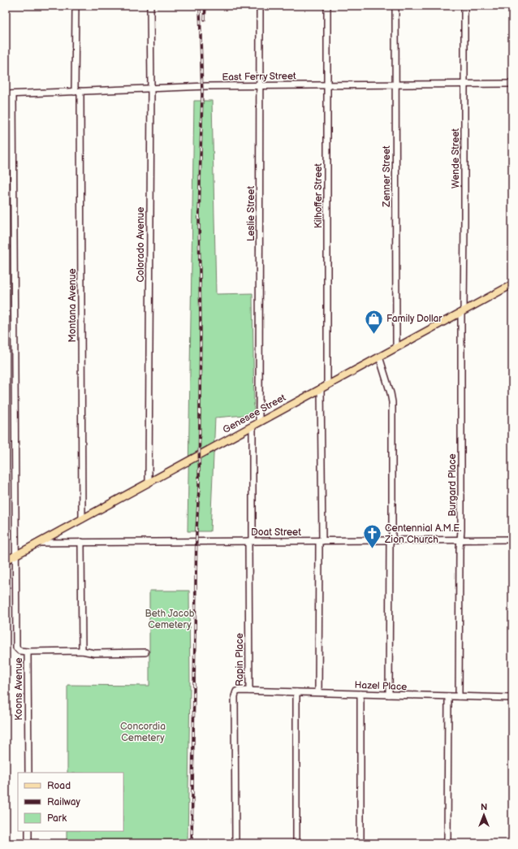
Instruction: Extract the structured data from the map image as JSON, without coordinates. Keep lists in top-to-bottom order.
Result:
{
  "streets": {
    "main road": ["Genesee Street"],
    "street": [
      "East Ferry Street",
      "Wende Street",
      "Zenner Street",
      "Kilhoffer Street",
      "Leslie Street",
      "Colorado Avenue",
      "Montana Avenue",
      "Burgard Place",
      "Doat Street",
      "Rapin Place",
      "Hazel Place",
      "Koons Avenue"
    ]
  },
  "crossings": [
    ["East Ferry Street", "Wende Street"],
    ["East Ferry Street", "Zenner Street"],
    ["East Ferry Street", "Kilhoffer Street"],
    ["East Ferry Street", "Leslie Street"],
    ["East Ferry Street", "Colorado Avenue"],
    ["East Ferry Street", "Montana Avenue"],
    ["Wende Street", "Genesee Street"],
    ["Wende Street", "Burgard Place"],
    ["Zenner Street", "Genesee Street"],
    ["Kilhoffer Street", "Genesee Street"],
    ["Kilhoffer Street", "Doat Street"],
    ["Kilhoffer Street", "Hazel Place"],
    ["Leslie Street", "Genesee Street"],
    ["Colorado Avenue", "Genesee Street"],
    ["Montana Avenue", "Genesee Street"],
    ["Genesee Street", "Burgard Place"],
    ["Genesee Street", "Doat Street"],
    ["Genesee Street", "Rapin Place"],
    ["Genesee Street", "Koons Avenue"],
    ["Burgard Place", "Doat Street"],
    ["Burgard Place", "Hazel Place"],
    ["Doat Street", "Rapin Place"],
    ["Rapin Place", "Hazel Place"]
  ],
  "parks": ["Beth Jacob Cemetery", "Concordia Cemetery"],
  "places": {
    "shop": ["Family Dollar"],
    "church": ["Centennial A.M.E. Zion Church"]
  },
  "legend": ["Road", "Railway", "Park"],
  "north": "top"
}
